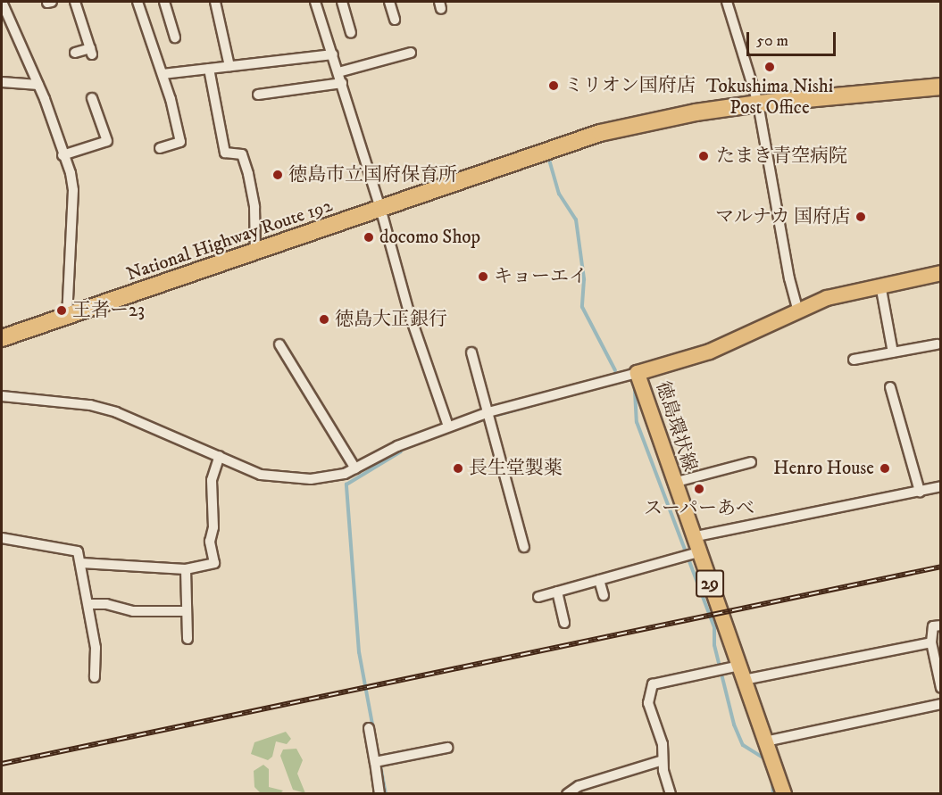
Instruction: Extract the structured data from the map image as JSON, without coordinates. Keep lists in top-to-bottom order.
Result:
{
  "streets": {
    "highway": ["National Highway Route 192"],
    "main road": ["徳島環状線", "29"]
  },
  "places": [
    "Tokushima Nishi Post Office",
    "ミリオン国府店",
    "たまき青空病院",
    "徳島市立国府保育所",
    "マルナカ 国府店",
    "docomo Shop",
    "キョーエイ",
    "王者ー23",
    "徳島大正銀行",
    "長生堂製薬",
    "Henro House",
    "スーパーあべ"
  ],
  "scale_bar": "50 m"
}
